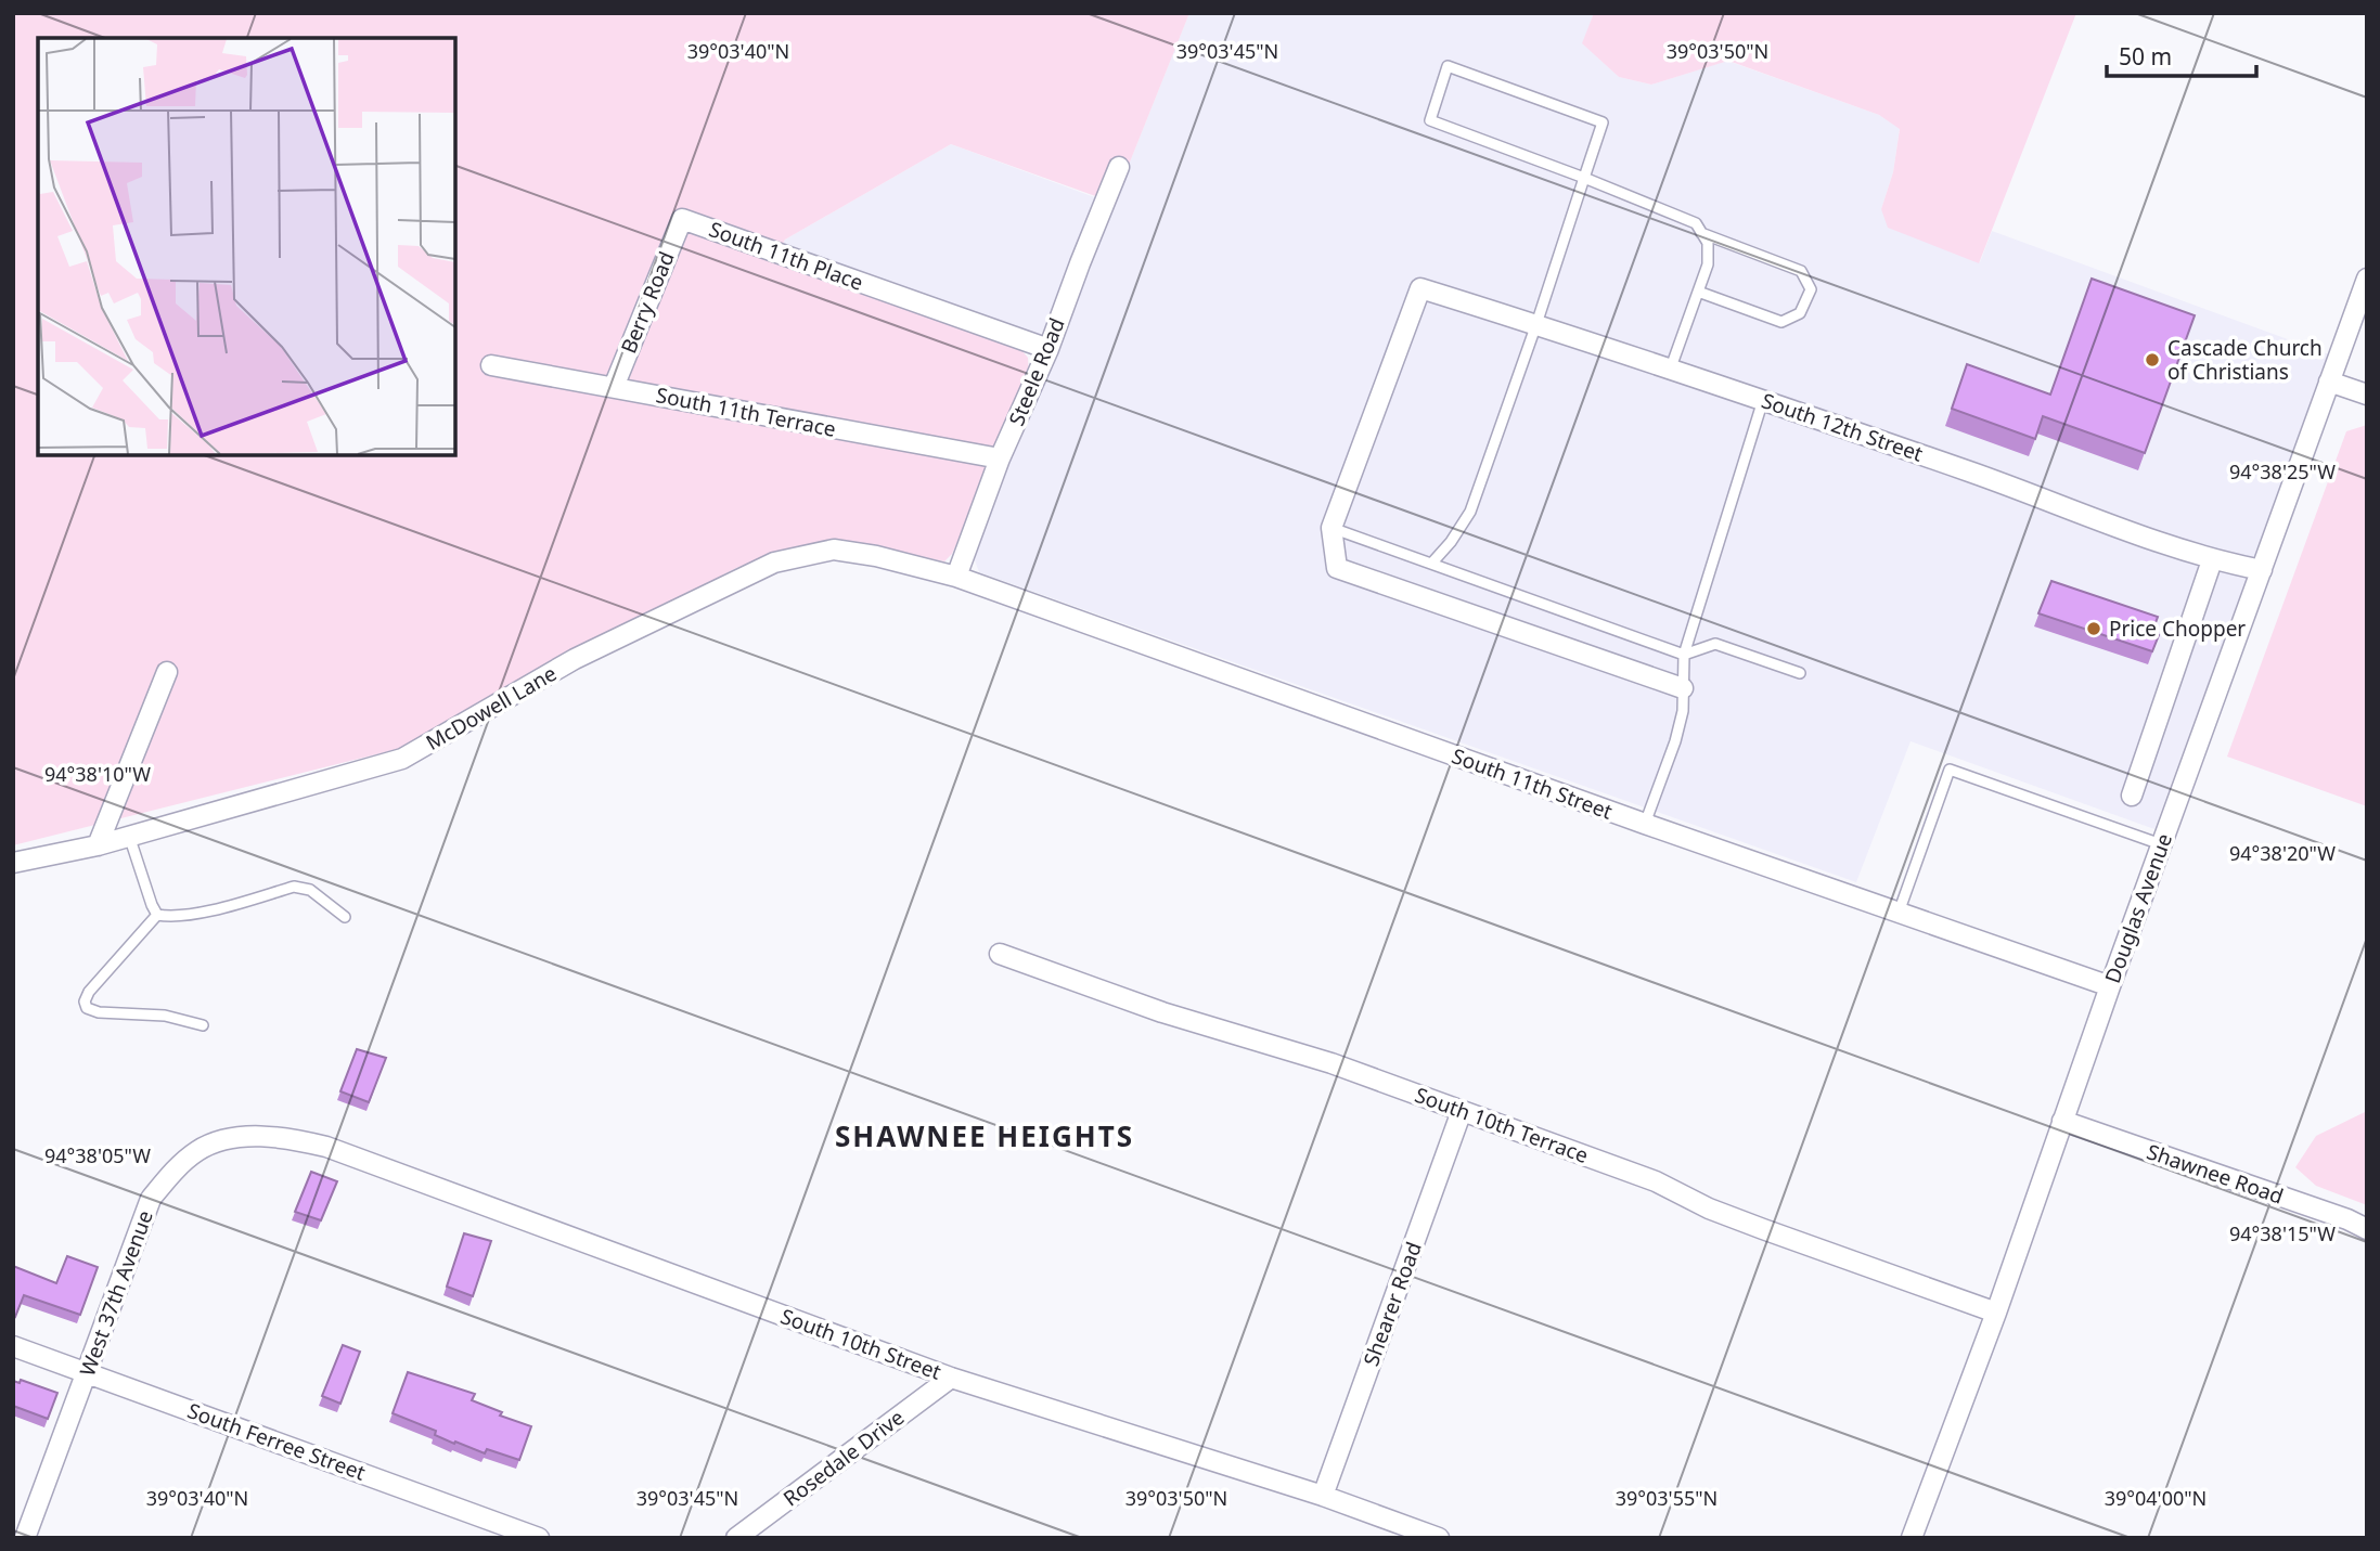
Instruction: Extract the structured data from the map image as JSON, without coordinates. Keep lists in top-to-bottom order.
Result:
{
  "streets": {
    "street": [
      "South 11th Place",
      "Berry Road",
      "Steele Road",
      "South 11th Terrace",
      "South 12th Street",
      "McDowell Lane",
      "South 11th Street",
      "Douglas Avenue",
      "South 10th Terrace",
      "Shawnee Road",
      "West 37th Avenue",
      "Shearer Road",
      "South 10th Street",
      "South Ferree Street",
      "Rosedale Drive"
    ]
  },
  "crossings": [
    ["South 11th Place", "Berry Road"],
    ["South 11th Place", "Steele Road"],
    ["Berry Road", "South 11th Terrace"],
    ["Steele Road", "South 11th Terrace"],
    ["Steele Road", "McDowell Lane"],
    ["Steele Road", "South 11th Street"],
    ["South 12th Street", "Douglas Avenue"],
    ["McDowell Lane", "South 11th Street"],
    ["South 11th Street", "Douglas Avenue"],
    ["Douglas Avenue", "South 10th Terrace"],
    ["Douglas Avenue", "Shawnee Road"],
    ["South 10th Terrace", "Shearer Road"],
    ["West 37th Avenue", "South 10th Street"],
    ["West 37th Avenue", "South Ferree Street"],
    ["Shearer Road", "South 10th Street"],
    ["South 10th Street", "Rosedale Drive"]
  ],
  "districts": ["SHAWNEE HEIGHTS"],
  "places": ["Cascade Church of Christians", "Price Chopper"],
  "scale_bar": "50 m",
  "coordinates": [
    "39°03'40\"N",
    "39°03'45\"N",
    "39°03'50\"N",
    "94°38'25\"W",
    "94°38'10\"W",
    "94°38'20\"W",
    "94°38'05\"W",
    "94°38'15\"W",
    "39°03'55\"N",
    "39°04'00\"N"
  ]
}
